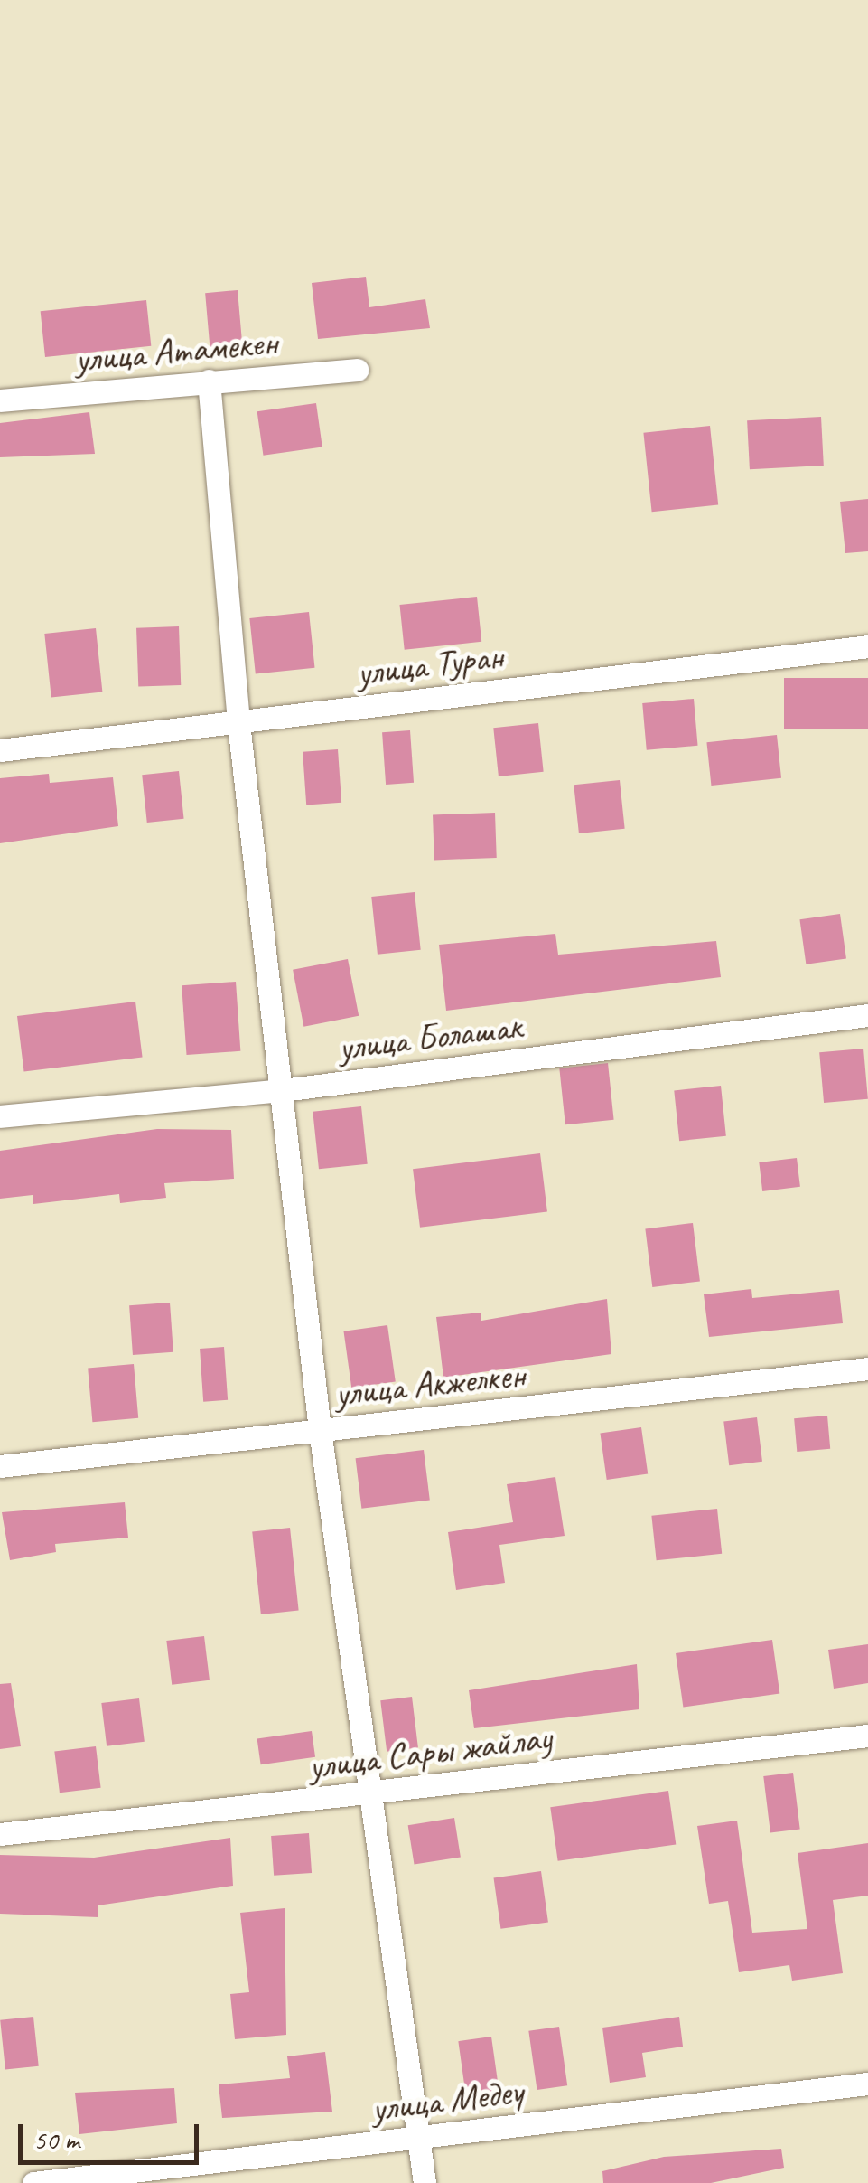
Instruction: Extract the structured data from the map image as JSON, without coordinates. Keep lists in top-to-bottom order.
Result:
{
  "streets": {
    "street": [
      "улица Атамекен",
      "улица Туран",
      "улица Болашак",
      "улица Акжелкен",
      "улица Сары жайлау",
      "улица Медеу"
    ]
  },
  "scale_bar": "50 m"
}
